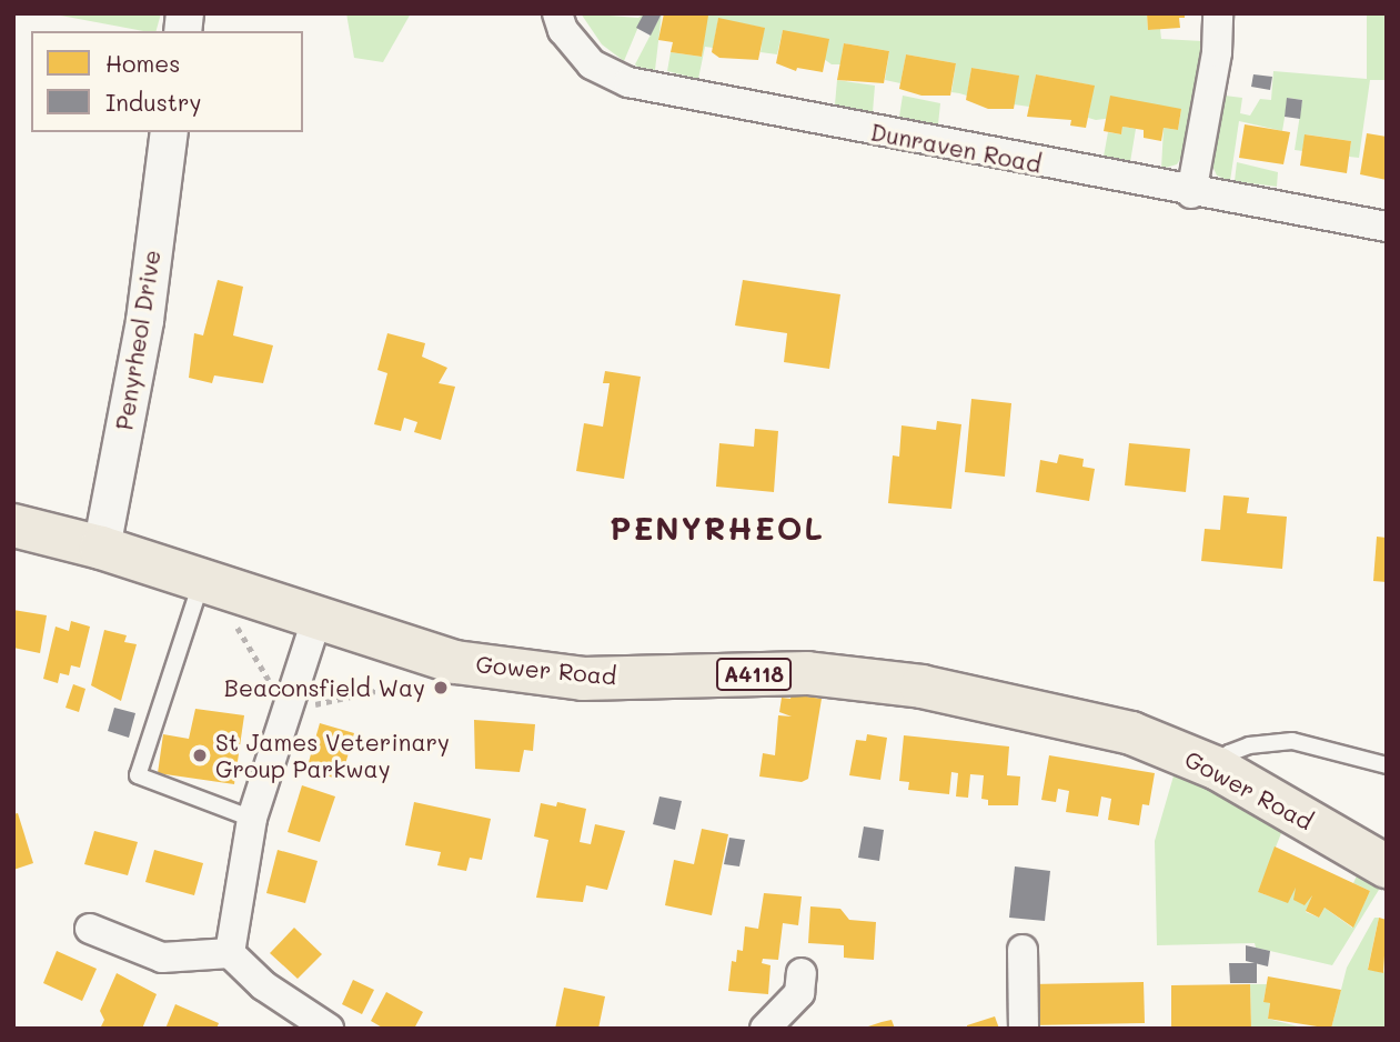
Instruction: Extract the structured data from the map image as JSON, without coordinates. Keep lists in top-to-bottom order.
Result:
{
  "streets": {
    "main road": ["Gower Road", "A4118"],
    "street": ["Dunraven Road", "Penyrheol Drive"]
  },
  "crossings": [
    ["Penyrheol Drive", "Gower Road"]
  ],
  "districts": ["PENYRHEOL"],
  "places": ["Beaconsfield Way", "St James Veterinary Group Parkway"],
  "legend": ["Homes", "Industry"]
}
